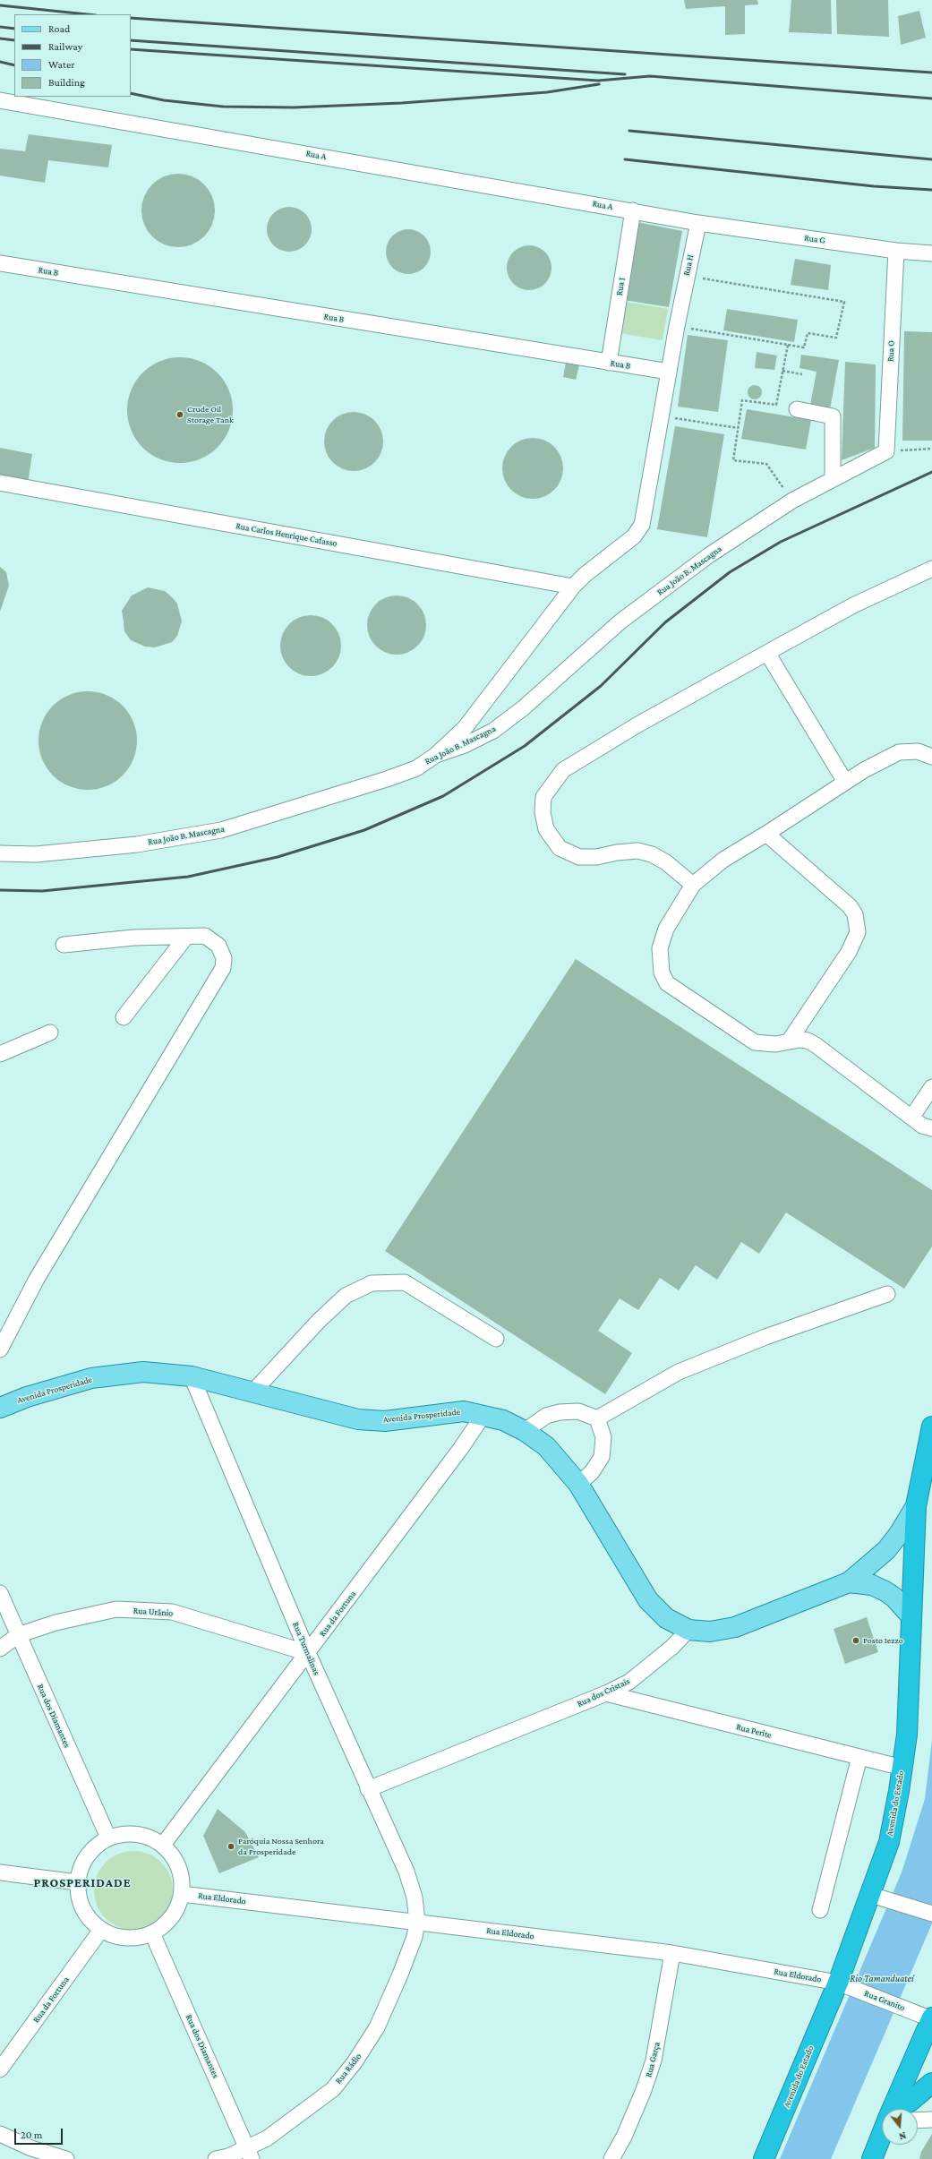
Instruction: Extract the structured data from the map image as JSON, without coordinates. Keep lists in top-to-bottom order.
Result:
{
  "streets": {
    "highway": ["Avenida do Estado"],
    "main road": ["Avenida Prosperidade"],
    "street": [
      "Rua A",
      "Rua G",
      "Rua H",
      "Rua B",
      "Rua I",
      "Rua O",
      "Rua Carlos Henrique Cafasso",
      "Rua João B. Mascagna",
      "Rua Urânio",
      "Rua da Fortuna",
      "Rua Turmalinas",
      "Rua dos Cristais",
      "Rua dos Diamantes",
      "Rua Perite",
      "Rua Eldorado",
      "Rua Granito",
      "Rua Garça",
      "Rua Rádio"
    ]
  },
  "crossings": [
    ["Rua A", "Rua I"],
    ["Rua G", "Rua H"],
    ["Rua G", "Rua O"],
    ["Rua H", "Rua B"],
    ["Rua H", "Rua Carlos Henrique Cafasso"],
    ["Rua H", "Rua João B. Mascagna"],
    ["Rua B", "Rua I"],
    ["Rua O", "Rua João B. Mascagna"],
    ["Avenida Prosperidade", "Rua da Fortuna"],
    ["Avenida Prosperidade", "Rua Turmalinas"],
    ["Avenida Prosperidade", "Rua dos Cristais"],
    ["Rua Urânio", "Rua da Fortuna"],
    ["Rua Urânio", "Rua Turmalinas"],
    ["Rua Urânio", "Rua dos Diamantes"],
    ["Rua da Fortuna", "Rua Turmalinas"],
    ["Rua da Fortuna", "Rua dos Diamantes"],
    ["Rua da Fortuna", "Rua Eldorado"],
    ["Rua Turmalinas", "Rua dos Cristais"],
    ["Rua Turmalinas", "Rua Eldorado"],
    ["Rua Turmalinas", "Rua Rádio"],
    ["Rua dos Cristais", "Rua Perite"],
    ["Rua dos Diamantes", "Rua Eldorado"],
    ["Rua dos Diamantes", "Rua Rádio"],
    ["Rua Perite", "Avenida do Estado"],
    ["Avenida do Estado", "Rua Eldorado"],
    ["Avenida do Estado", "Rua Granito"],
    ["Rua Eldorado", "Rua Granito"],
    ["Rua Eldorado", "Rua Garça"],
    ["Rua Eldorado", "Rua Rádio"]
  ],
  "districts": ["PROSPERIDADE"],
  "water": ["Rio Tamanduateí"],
  "places": ["Crude Oil Storage Tank", "Posto Iezzo", "Paróquia Nossa Senhora da Prosperidade"],
  "legend": [
    "Road",
    "Railway",
    "Water",
    "Building"
  ],
  "scale_bar": "20 m",
  "north": "bottom"
}
